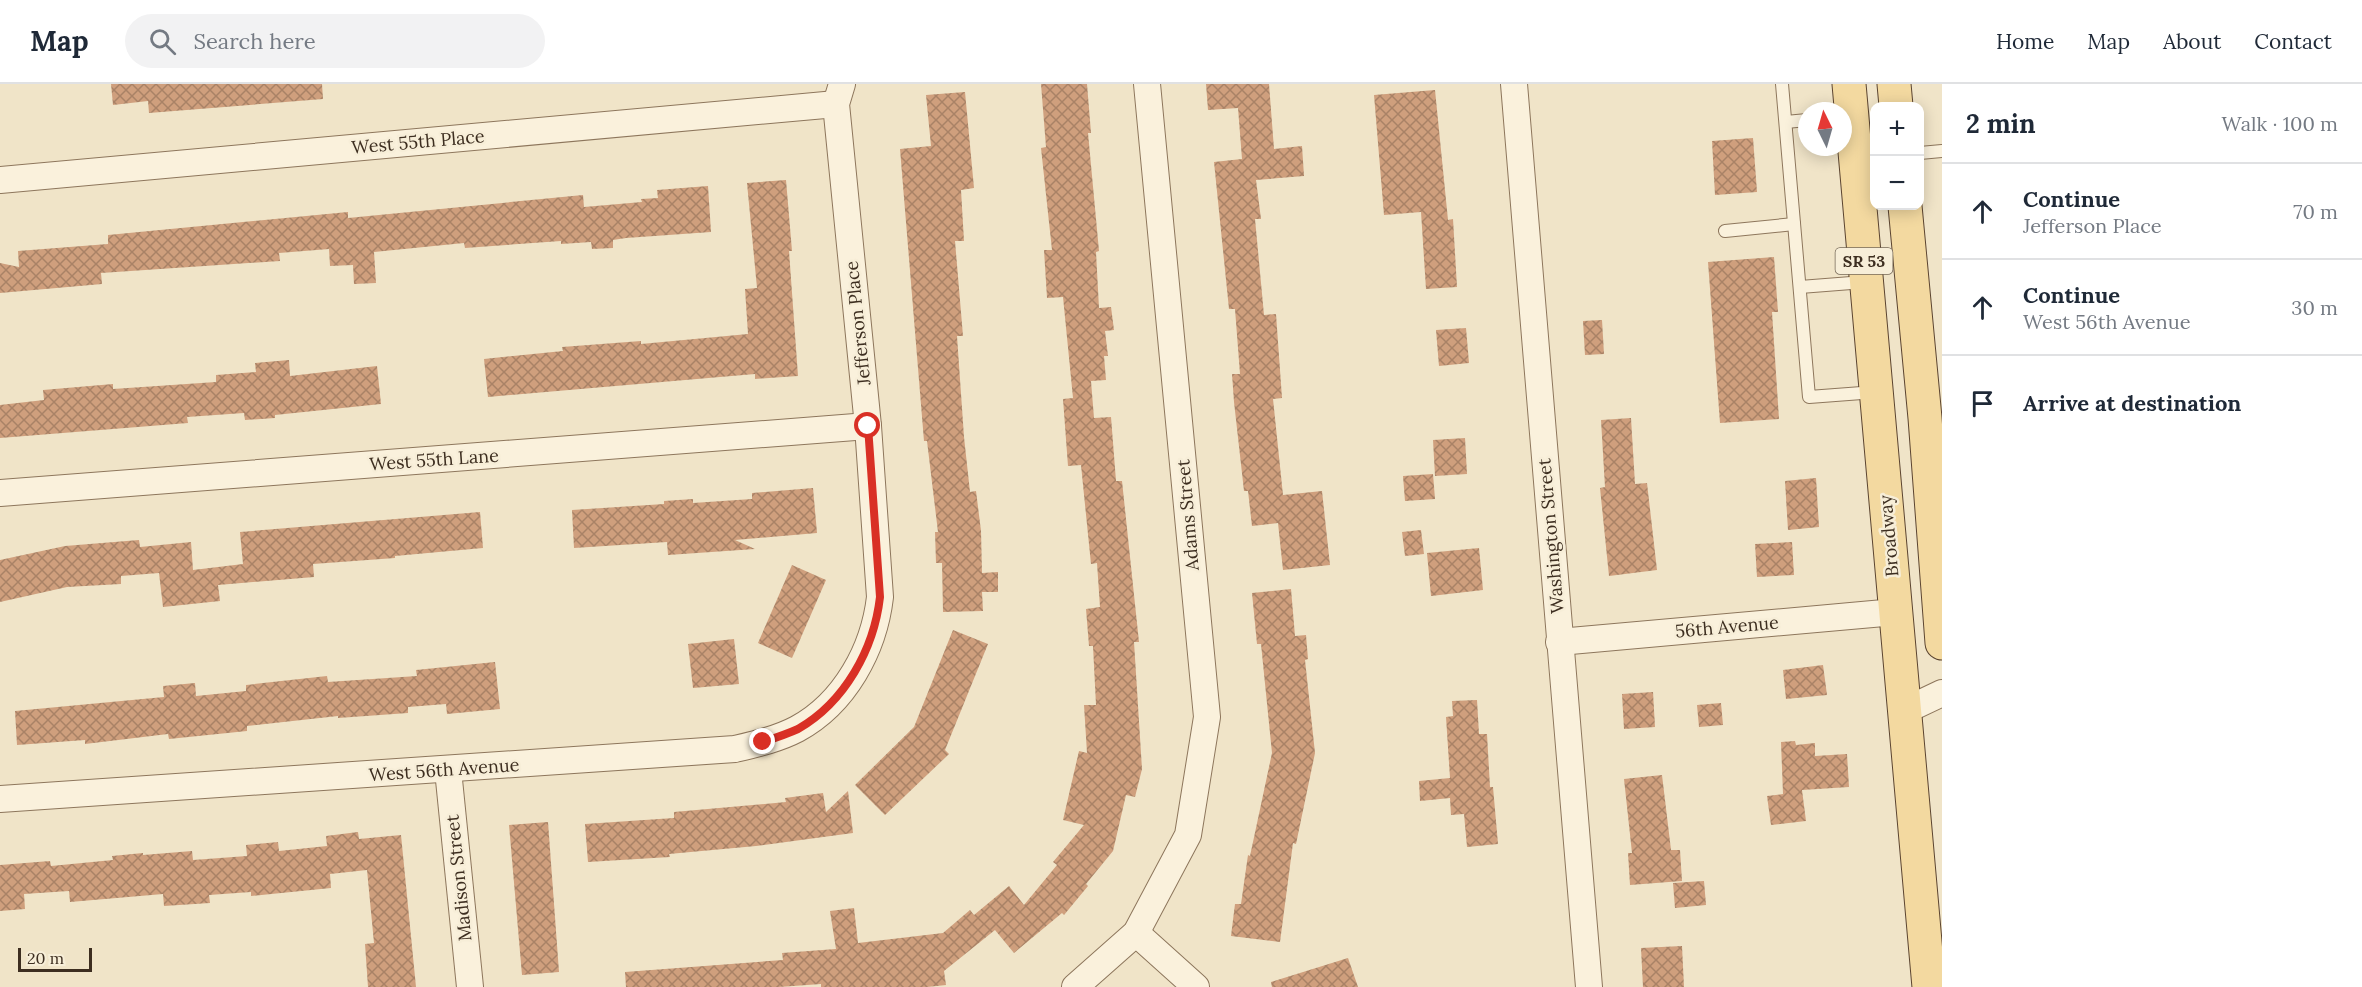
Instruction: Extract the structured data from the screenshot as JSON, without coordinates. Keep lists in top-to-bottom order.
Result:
{
  "streets": {
    "main road": ["SR 53", "Broadway"],
    "street": [
      "West 55th Place",
      "Jefferson Place",
      "West 55th Lane",
      "Adams Street",
      "Washington Street",
      "56th Avenue",
      "West 56th Avenue",
      "Madison Street"
    ]
  },
  "crossings": [
    ["West 55th Place", "Jefferson Place"],
    ["Jefferson Place", "West 55th Lane"],
    ["Jefferson Place", "West 56th Avenue"],
    ["Washington Street", "56th Avenue"],
    ["Broadway", "56th Avenue"],
    ["West 56th Avenue", "Madison Street"]
  ],
  "scale_bar": "20 m",
  "north": "top",
  "page": {
    "header": "Map",
    "search": "Search here",
    "nav": [
      "Home",
      "Map",
      "About",
      "Contact"
    ],
    "heading": ["2 min", "Walk · 100 m"],
    "map_buttons": ["+", "−"],
    "list": [
      ["Continue", "Jefferson Place", "70 m"],
      ["Continue", "West 56th Avenue", "30 m"],
      "Arrive at destination"
    ],
    "scale": "20 m"
  }
}
